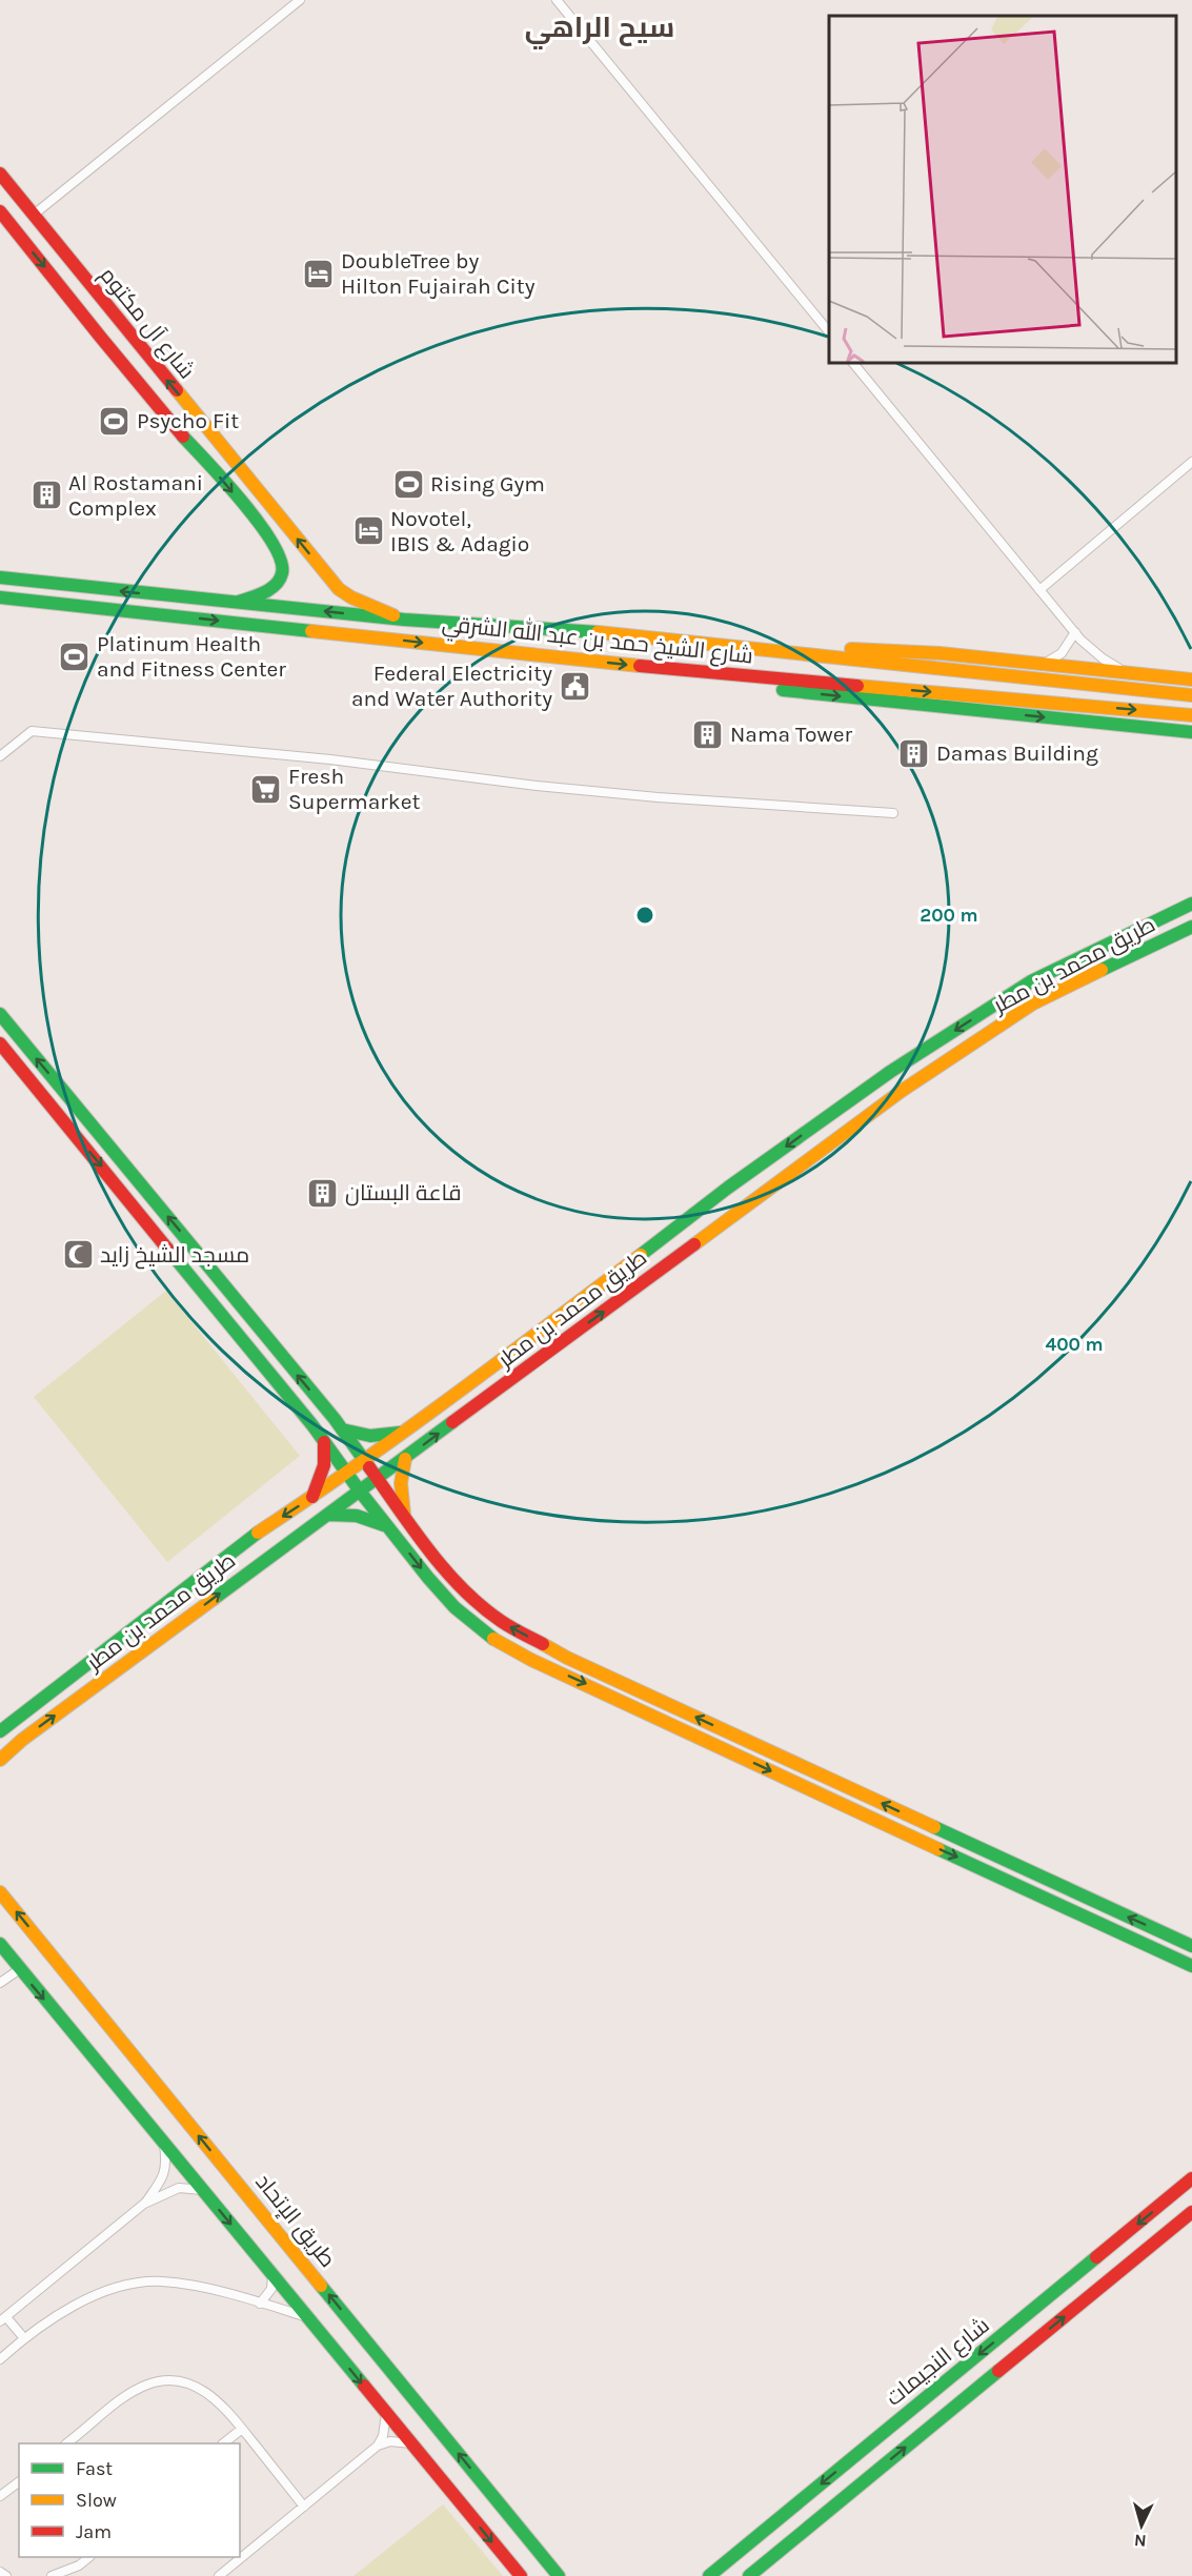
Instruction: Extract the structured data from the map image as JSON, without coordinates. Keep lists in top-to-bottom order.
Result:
{
  "streets": {
    "main road": [
      "شارع آل مكتوم",
      "شارع الشيخ حمد بن عبد الله الشرقي",
      "طريق محمد بن مطر",
      "طريق اﻹتحاد",
      "شارع النجيمات"
    ]
  },
  "crossings": [
    ["شارع آل مكتوم", "شارع الشيخ حمد بن عبد الله الشرقي"]
  ],
  "districts": ["سيح الراهي"],
  "places": {
    "hotel": ["DoubleTree by Hilton Fujairah City", "Novotel, IBIS & Adagio"],
    "sports": ["Psycho Fit", "Rising Gym", "Platinum Health and Fitness Center"],
    "building": [
      "Al Rostamani Complex",
      "Nama Tower",
      "Damas Building",
      "قاعة البستان"
    ],
    "public building": ["Federal Electricity and Water Authority"],
    "supermarket": ["Fresh Supermarket"],
    "mosque": ["مسجد الشيخ زايد"]
  },
  "legend": ["Fast", "Slow", "Jam"],
  "north": "bottom",
  "rings": ["200 m", "400 m"]
}
